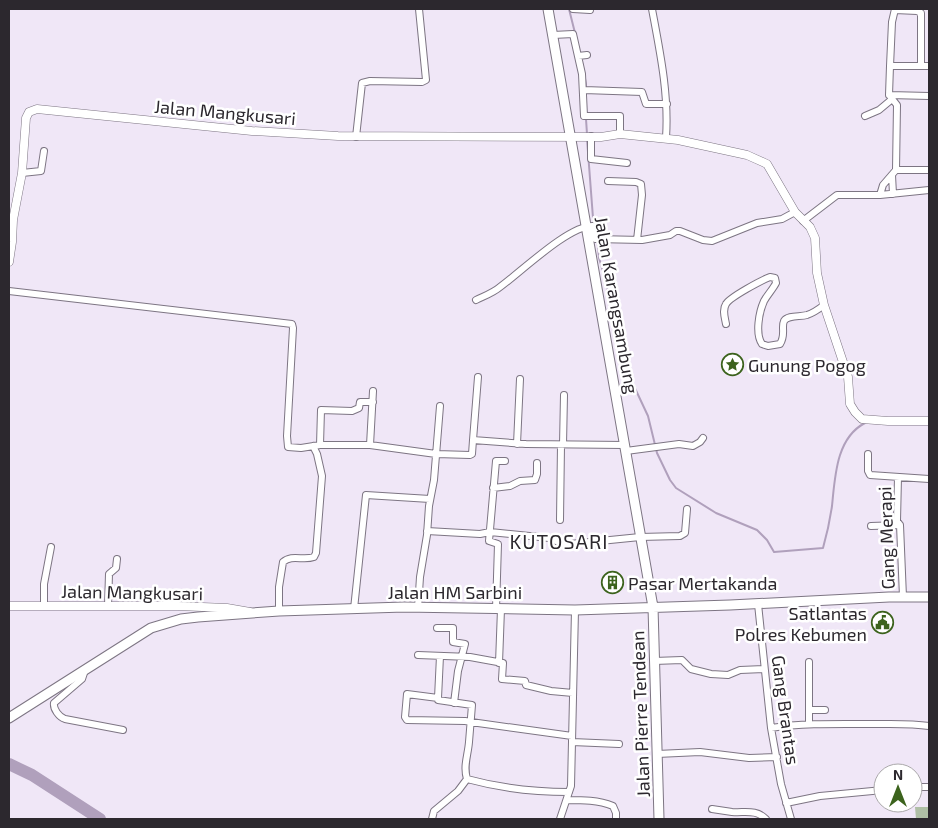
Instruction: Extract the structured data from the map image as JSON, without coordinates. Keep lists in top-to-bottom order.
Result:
{
  "streets": {
    "main road": ["Jalan Karangsambung", "Jalan HM Sarbini", "Jalan Pierre Tendean"],
    "street": ["Jalan Mangkusari", "Gang Merapi", "Gang Brantas"]
  },
  "crossings": [
    ["Jalan Mangkusari", "Jalan Karangsambung"],
    ["Jalan Mangkusari", "Jalan HM Sarbini"],
    ["Jalan Karangsambung", "Jalan HM Sarbini"],
    ["Jalan Karangsambung", "Jalan Pierre Tendean"],
    ["Gang Merapi", "Jalan HM Sarbini"],
    ["Jalan HM Sarbini", "Gang Brantas"],
    ["Jalan HM Sarbini", "Jalan Pierre Tendean"]
  ],
  "districts": ["KUTOSARI"],
  "places": {
    "place": ["Gunung Pogog"],
    "building": ["Pasar Mertakanda"],
    "public building": ["Satlantas Polres Kebumen"]
  },
  "north": "top"
}
